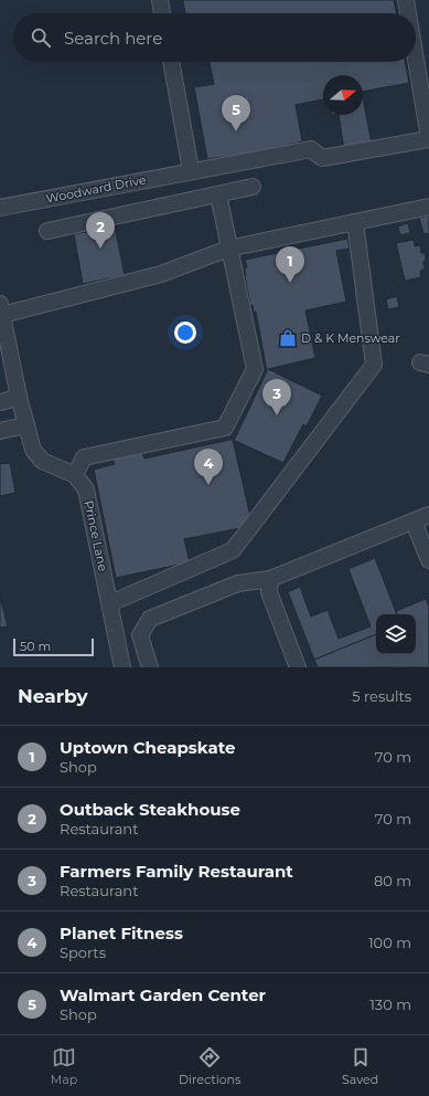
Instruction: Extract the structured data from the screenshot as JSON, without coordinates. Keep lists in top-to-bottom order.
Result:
{
  "streets": {
    "street": ["Woodward Drive", "Prince Lane"]
  },
  "places": {
    "shop": ["D & K Menswear"]
  },
  "scale_bar": "50 m",
  "north": "right",
  "page": {
    "search": "Search here",
    "pins": [
      "5",
      "2",
      "1",
      "3",
      "4"
    ],
    "scale": "50 m",
    "heading": ["Nearby", "5 results"],
    "list": [
      {
        "mark": "1",
        "name": "Uptown Cheapskate",
        "note": "Shop",
        "value": "70 m"
      },
      {
        "mark": "2",
        "name": "Outback Steakhouse",
        "note": "Restaurant",
        "value": "70 m"
      },
      {
        "mark": "3",
        "name": "Farmers Family Restaurant",
        "note": "Restaurant",
        "value": "80 m"
      },
      {
        "mark": "4",
        "name": "Planet Fitness",
        "note": "Sports",
        "value": "100 m"
      },
      {
        "mark": "5",
        "name": "Walmart Garden Center",
        "note": "Shop",
        "value": "130 m"
      }
    ],
    "nav": ["Map", "Directions", "Saved"]
  }
}
